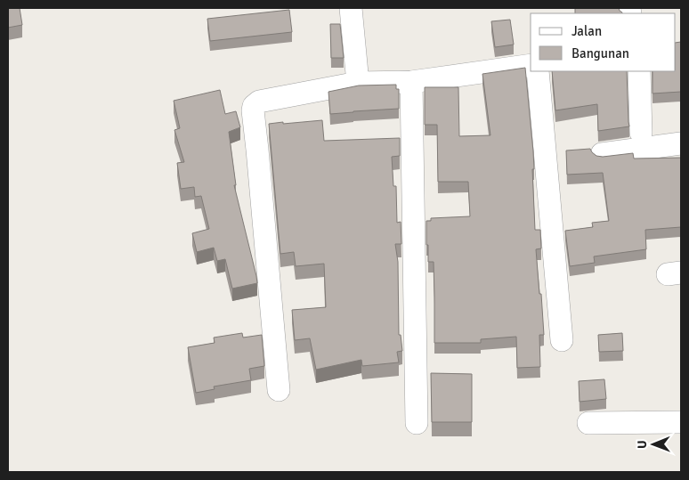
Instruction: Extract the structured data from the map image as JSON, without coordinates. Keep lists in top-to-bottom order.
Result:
{
  "legend": ["Jalan", "Bangunan"],
  "north": "left"
}
